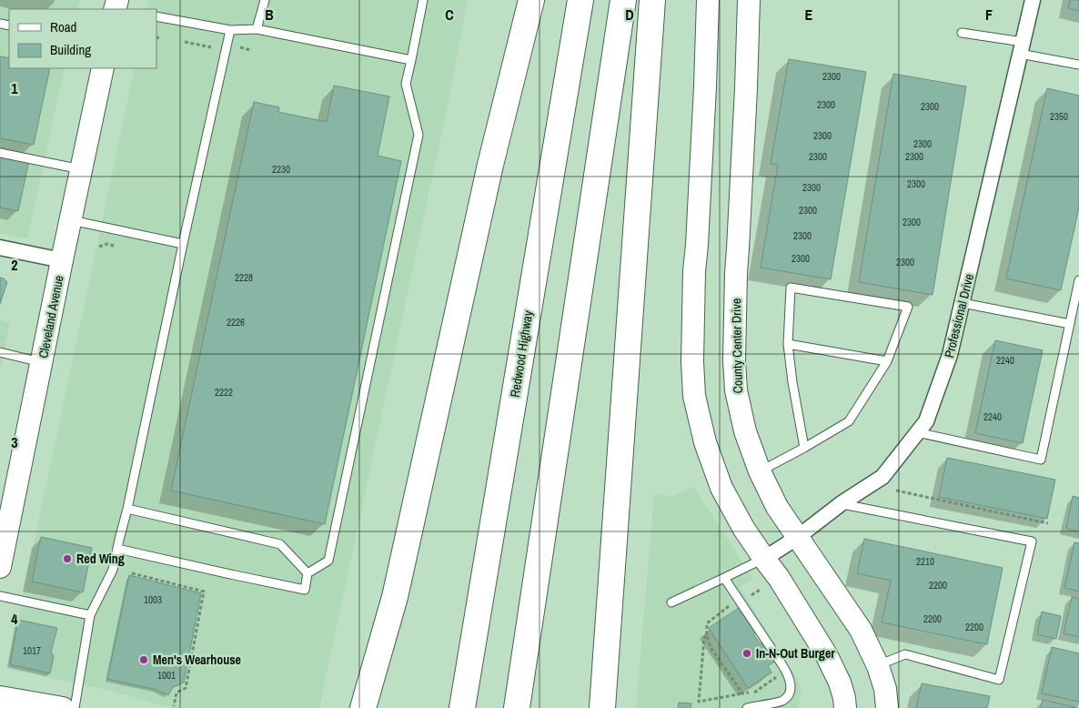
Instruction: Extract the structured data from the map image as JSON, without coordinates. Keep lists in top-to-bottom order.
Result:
{
  "streets": {
    "highway": ["Redwood Highway"],
    "street": ["Professional Drive", "Cleveland Avenue", "County Center Drive"]
  },
  "crossings": [
    ["Professional Drive", "County Center Drive"]
  ],
  "places": ["Red Wing", "In-N-Out Burger", "Men's Wearhouse"],
  "house_numbers": [
    "2300",
    "2300",
    "2300",
    "2350",
    "2300",
    "2300",
    "2300",
    "2300",
    "2230",
    "2300",
    "2300",
    "2300",
    "2300",
    "2300",
    "2300",
    "2300",
    "2228",
    "2226",
    "2240",
    "2222",
    "2240",
    "2210",
    "2200",
    "1003",
    "2200",
    "2200",
    "1017",
    "1001"
  ],
  "legend": ["Road", "Building"],
  "grid": {
    "columns": [
      "B",
      "C",
      "D",
      "E",
      "F"
    ],
    "rows": [
      "1",
      "2",
      "3",
      "4"
    ]
  }
}
